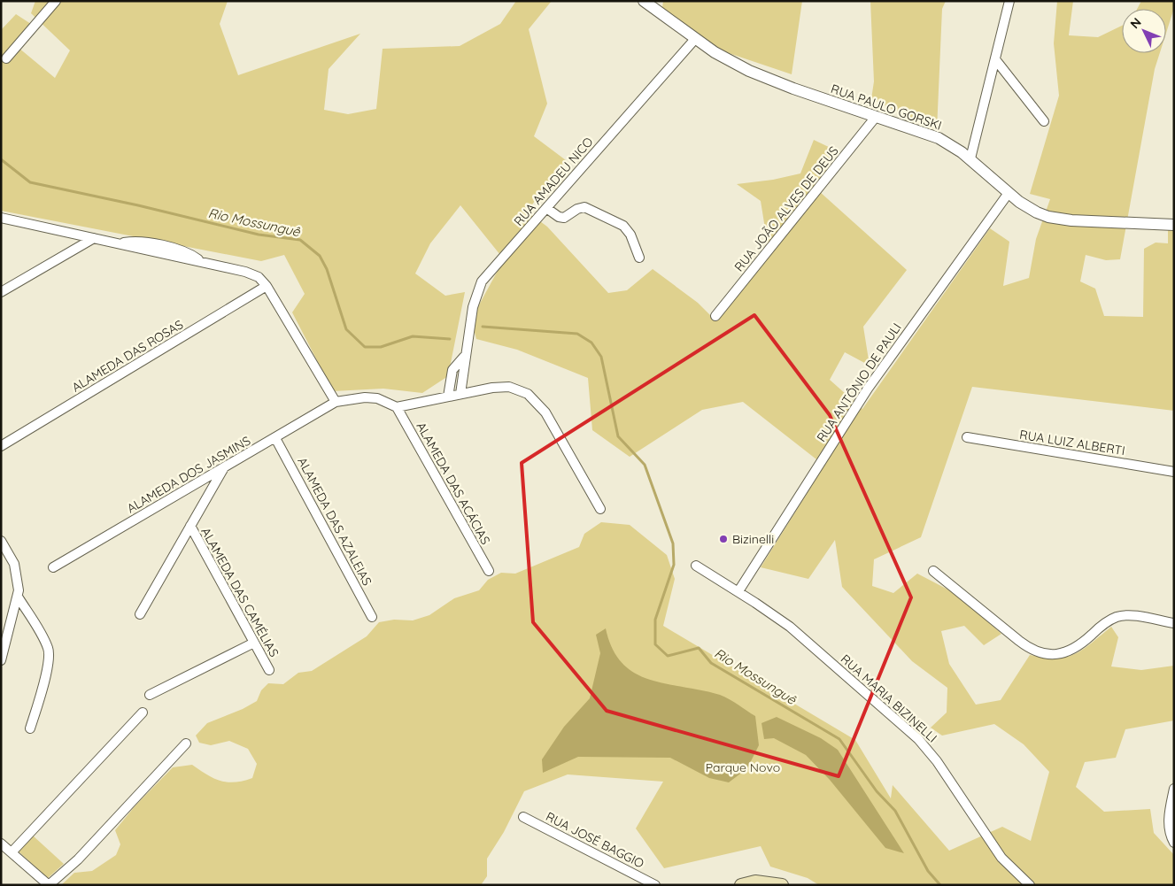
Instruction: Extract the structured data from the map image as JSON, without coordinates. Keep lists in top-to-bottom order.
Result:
{
  "streets": {
    "street": [
      "RUA PAULO GORSKI",
      "RUA AMADEU NICO",
      "RUA JOÃO ALVES DE DEUS",
      "ALAMEDA DAS ROSAS",
      "RUA ANTÔNIO DE PAULI",
      "RUA LUIZ ALBERTI",
      "ALAMEDA DOS JASMINS",
      "ALAMEDA DAS ACÁCIAS",
      "ALAMEDA DAS AZALEIAS",
      "ALAMEDA DAS CAMÉLIAS",
      "RUA MARIA BIZINELLI",
      "RUA JOSÉ BAGGIO"
    ]
  },
  "crossings": [
    ["RUA PAULO GORSKI", "RUA AMADEU NICO"],
    ["RUA PAULO GORSKI", "RUA JOÃO ALVES DE DEUS"],
    ["RUA PAULO GORSKI", "RUA ANTÔNIO DE PAULI"],
    ["RUA ANTÔNIO DE PAULI", "RUA MARIA BIZINELLI"],
    ["ALAMEDA DOS JASMINS", "ALAMEDA DAS AZALEIAS"]
  ],
  "water": ["Rio Mossunguê"],
  "parks": ["Parque Novo"],
  "places": ["Bizinelli"],
  "north": "top left"
}
